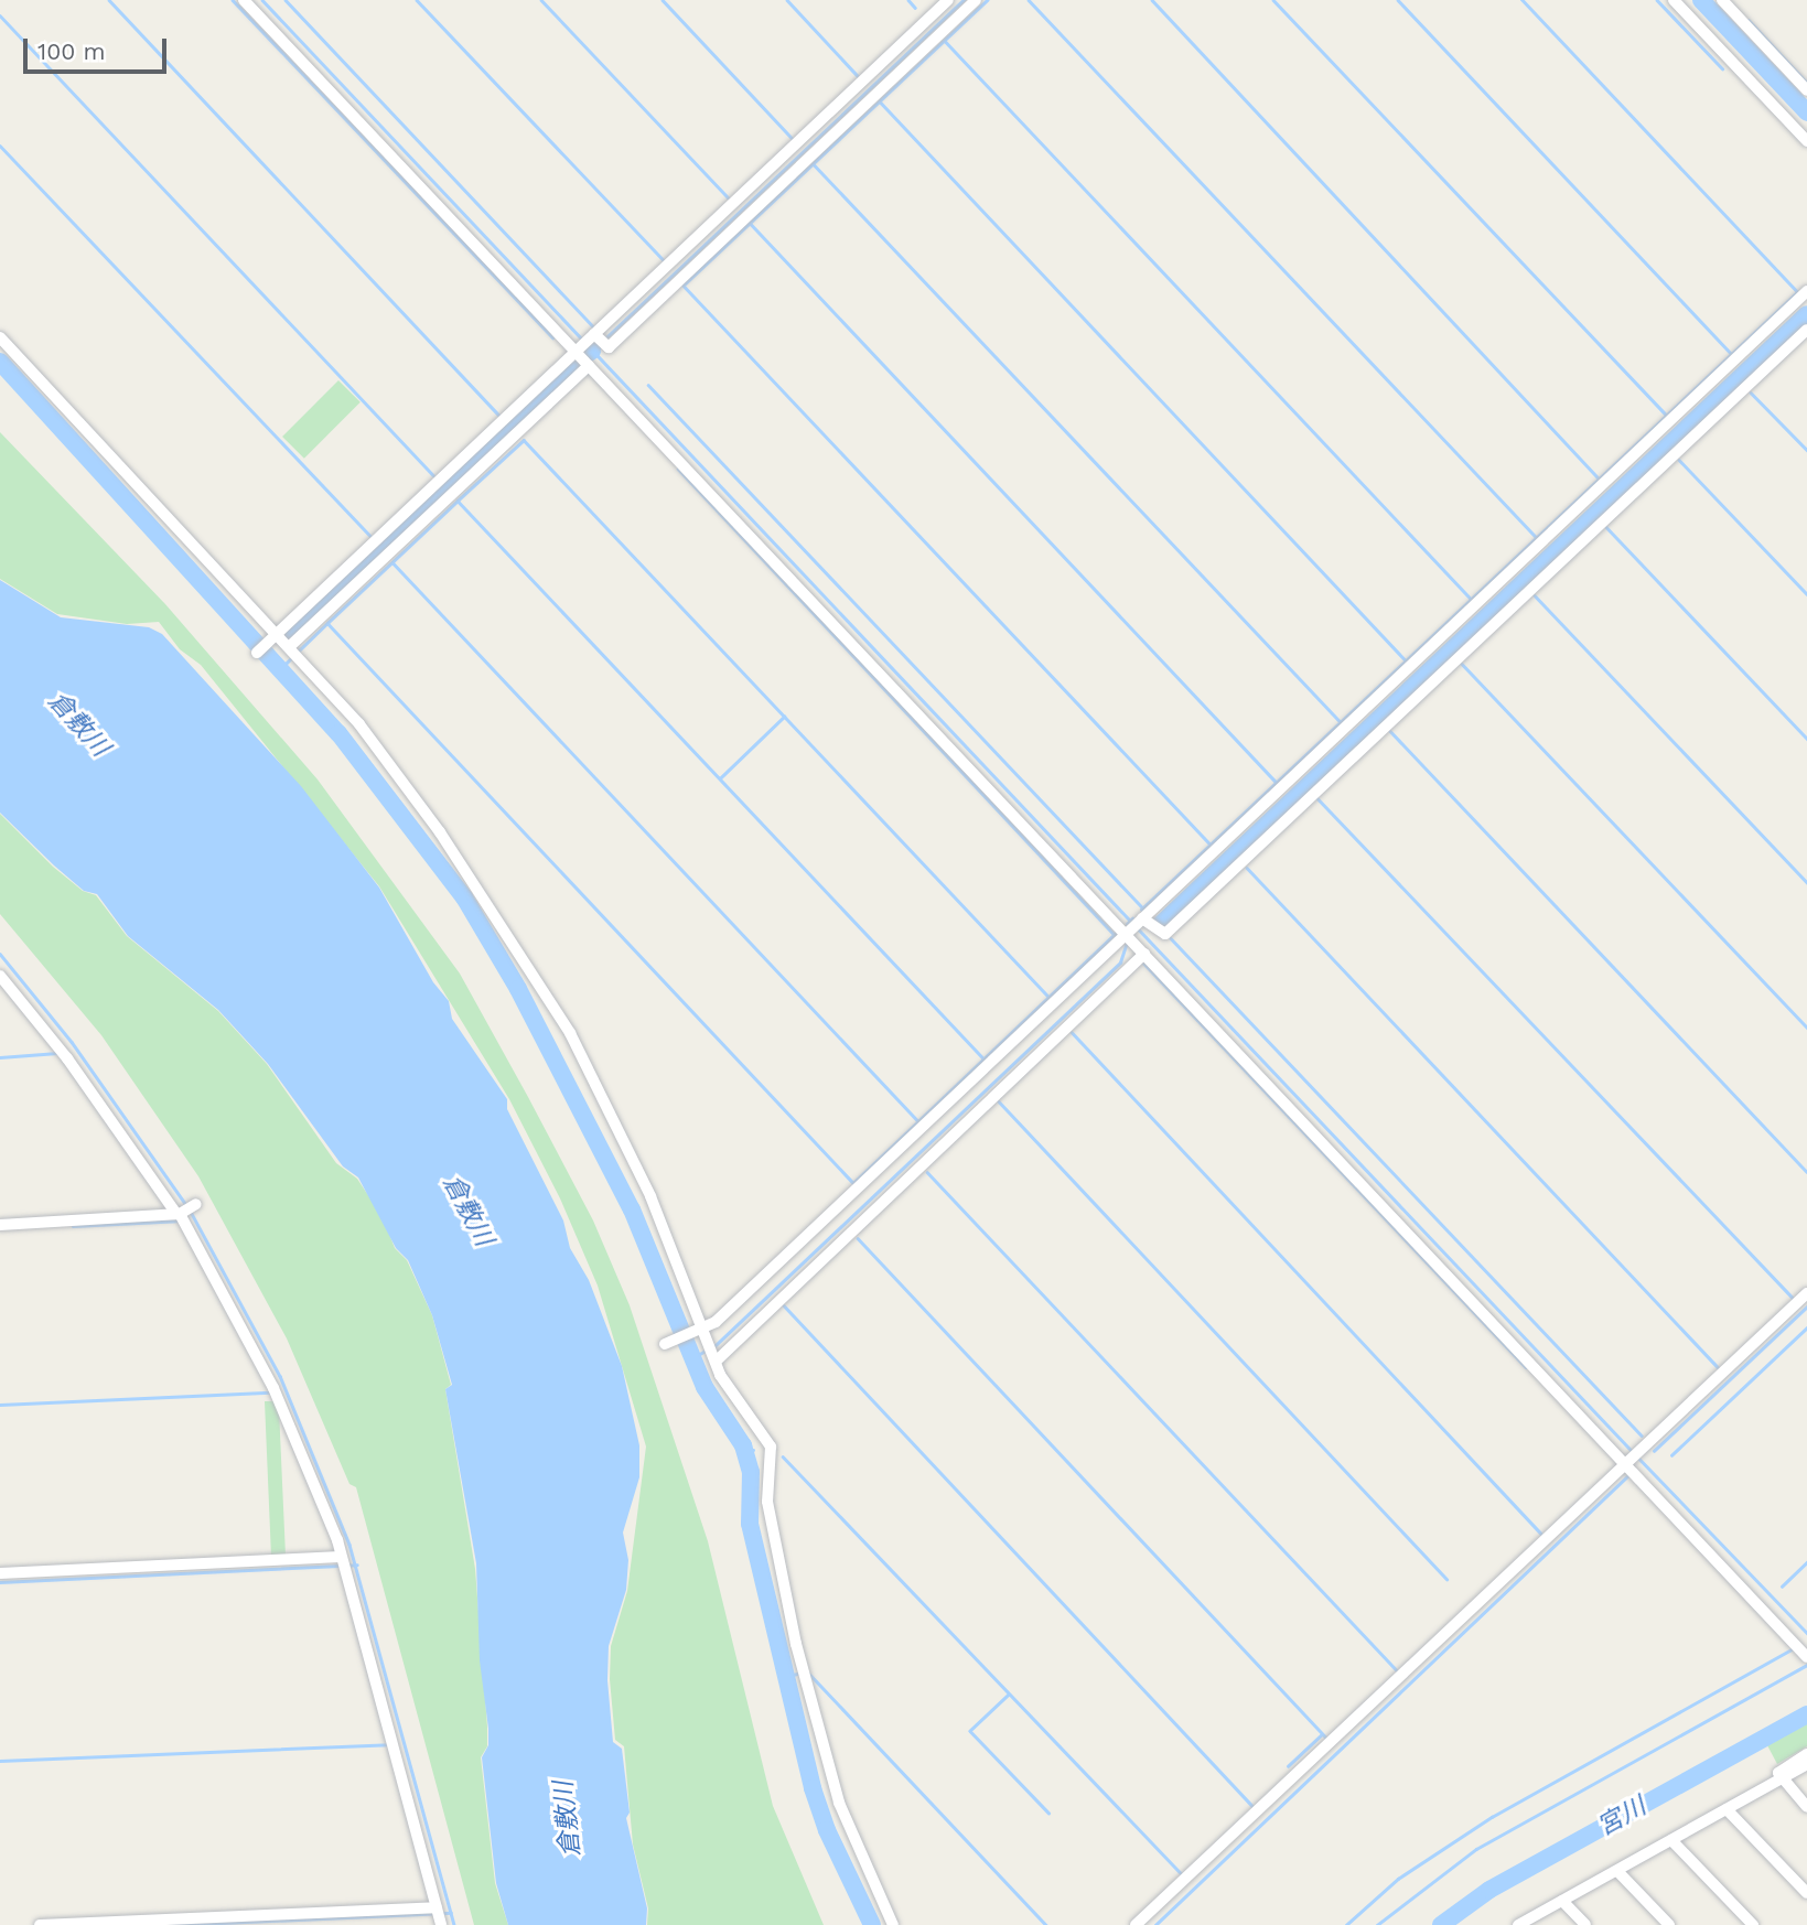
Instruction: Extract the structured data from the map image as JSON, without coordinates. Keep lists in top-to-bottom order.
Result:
{
  "water": ["倉敷川", "宮川"],
  "scale_bar": "100 m"
}
